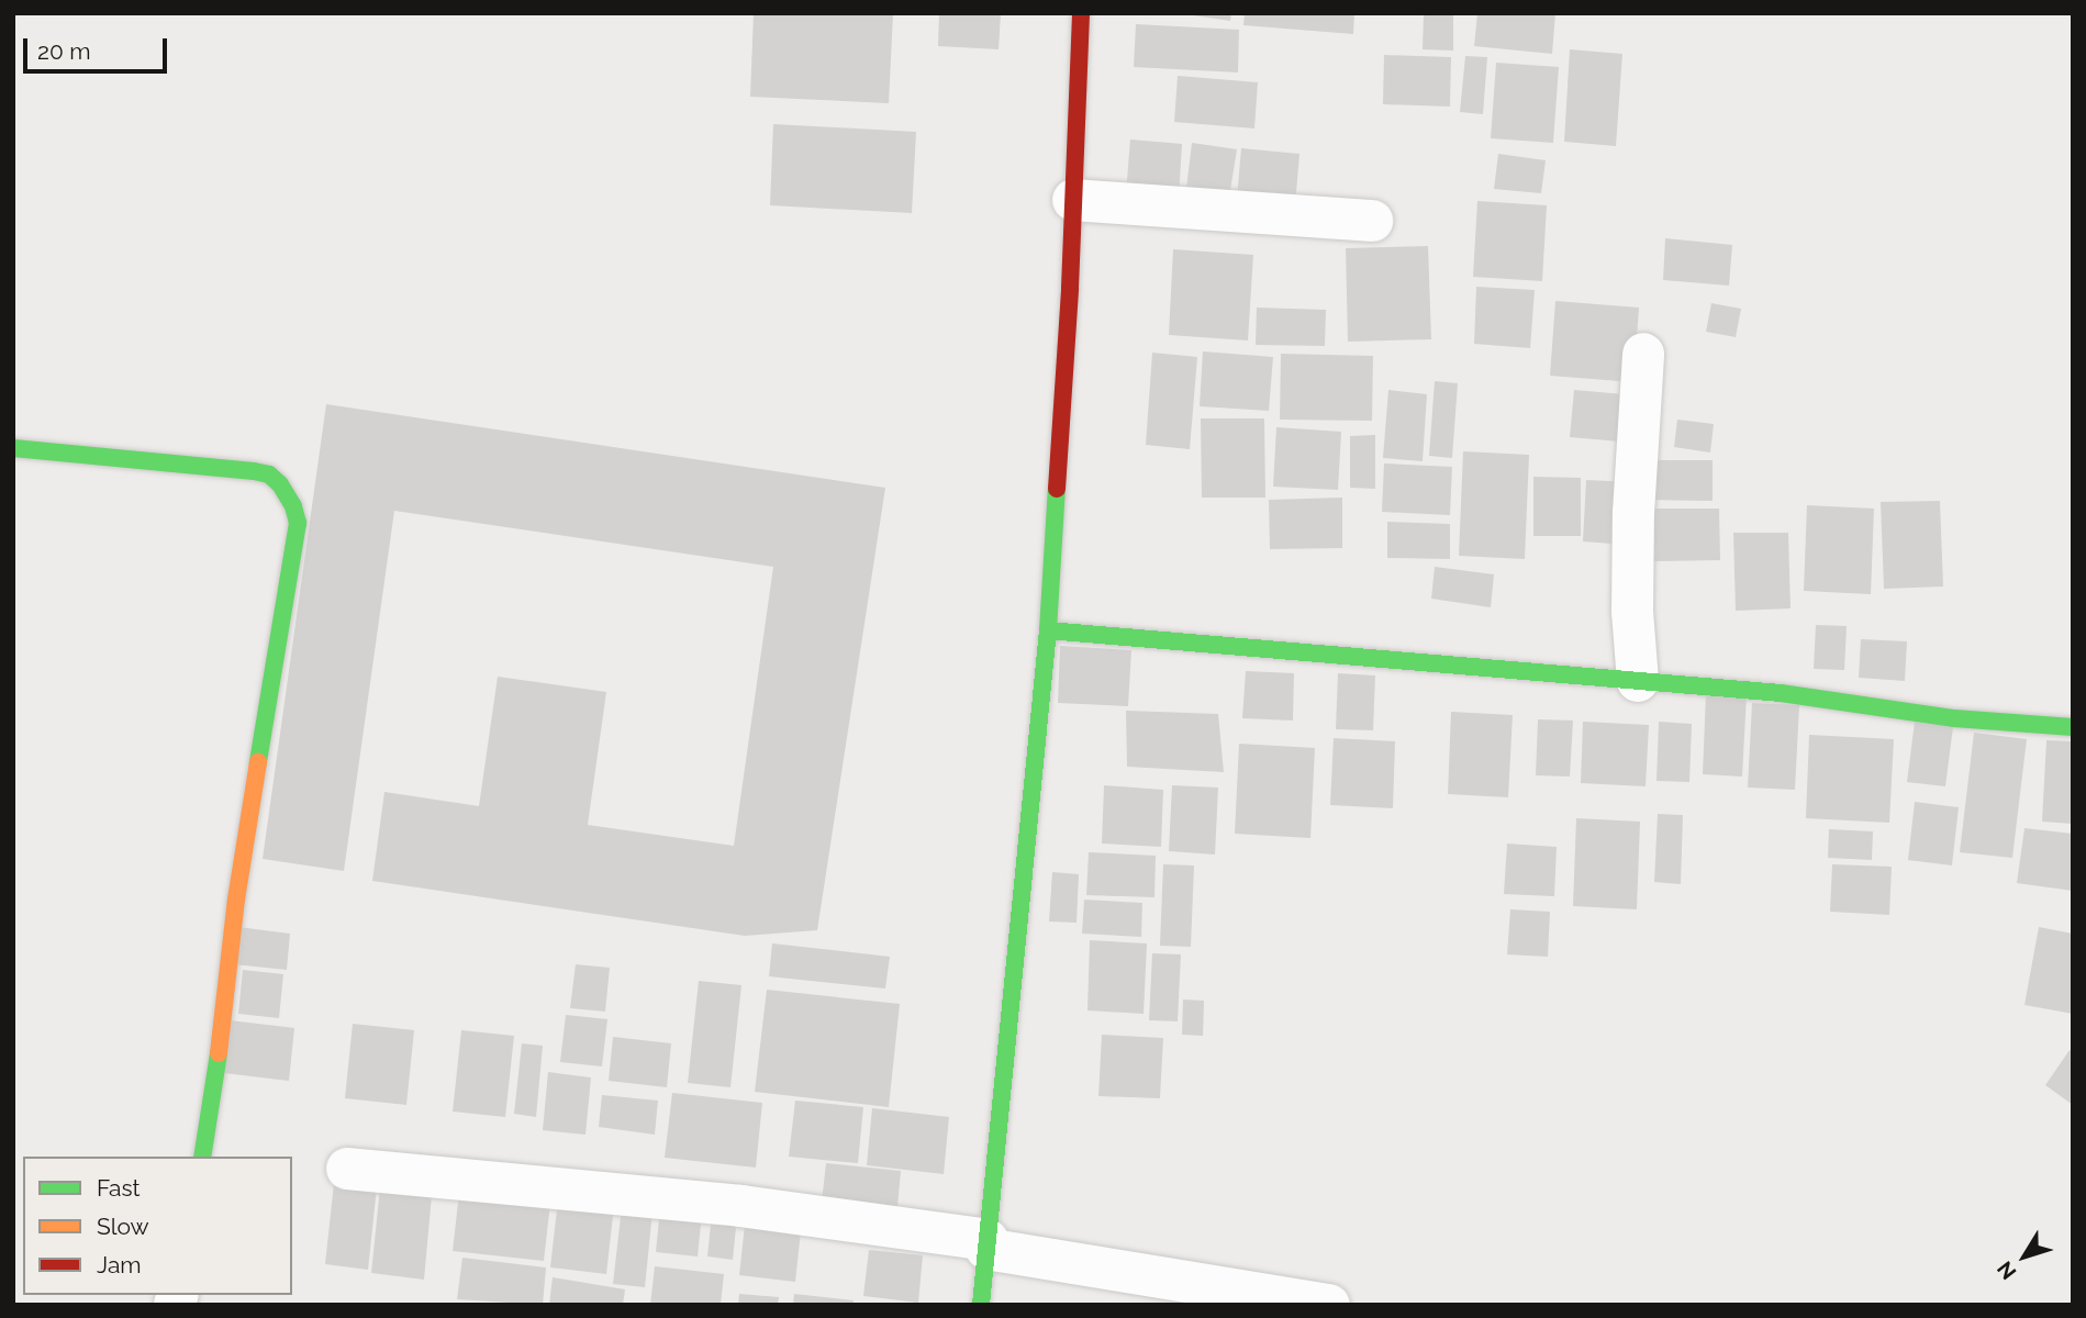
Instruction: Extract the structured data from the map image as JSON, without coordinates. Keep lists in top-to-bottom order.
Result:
{
  "legend": ["Fast", "Slow", "Jam"],
  "scale_bar": "20 m",
  "north": "bottom left"
}
